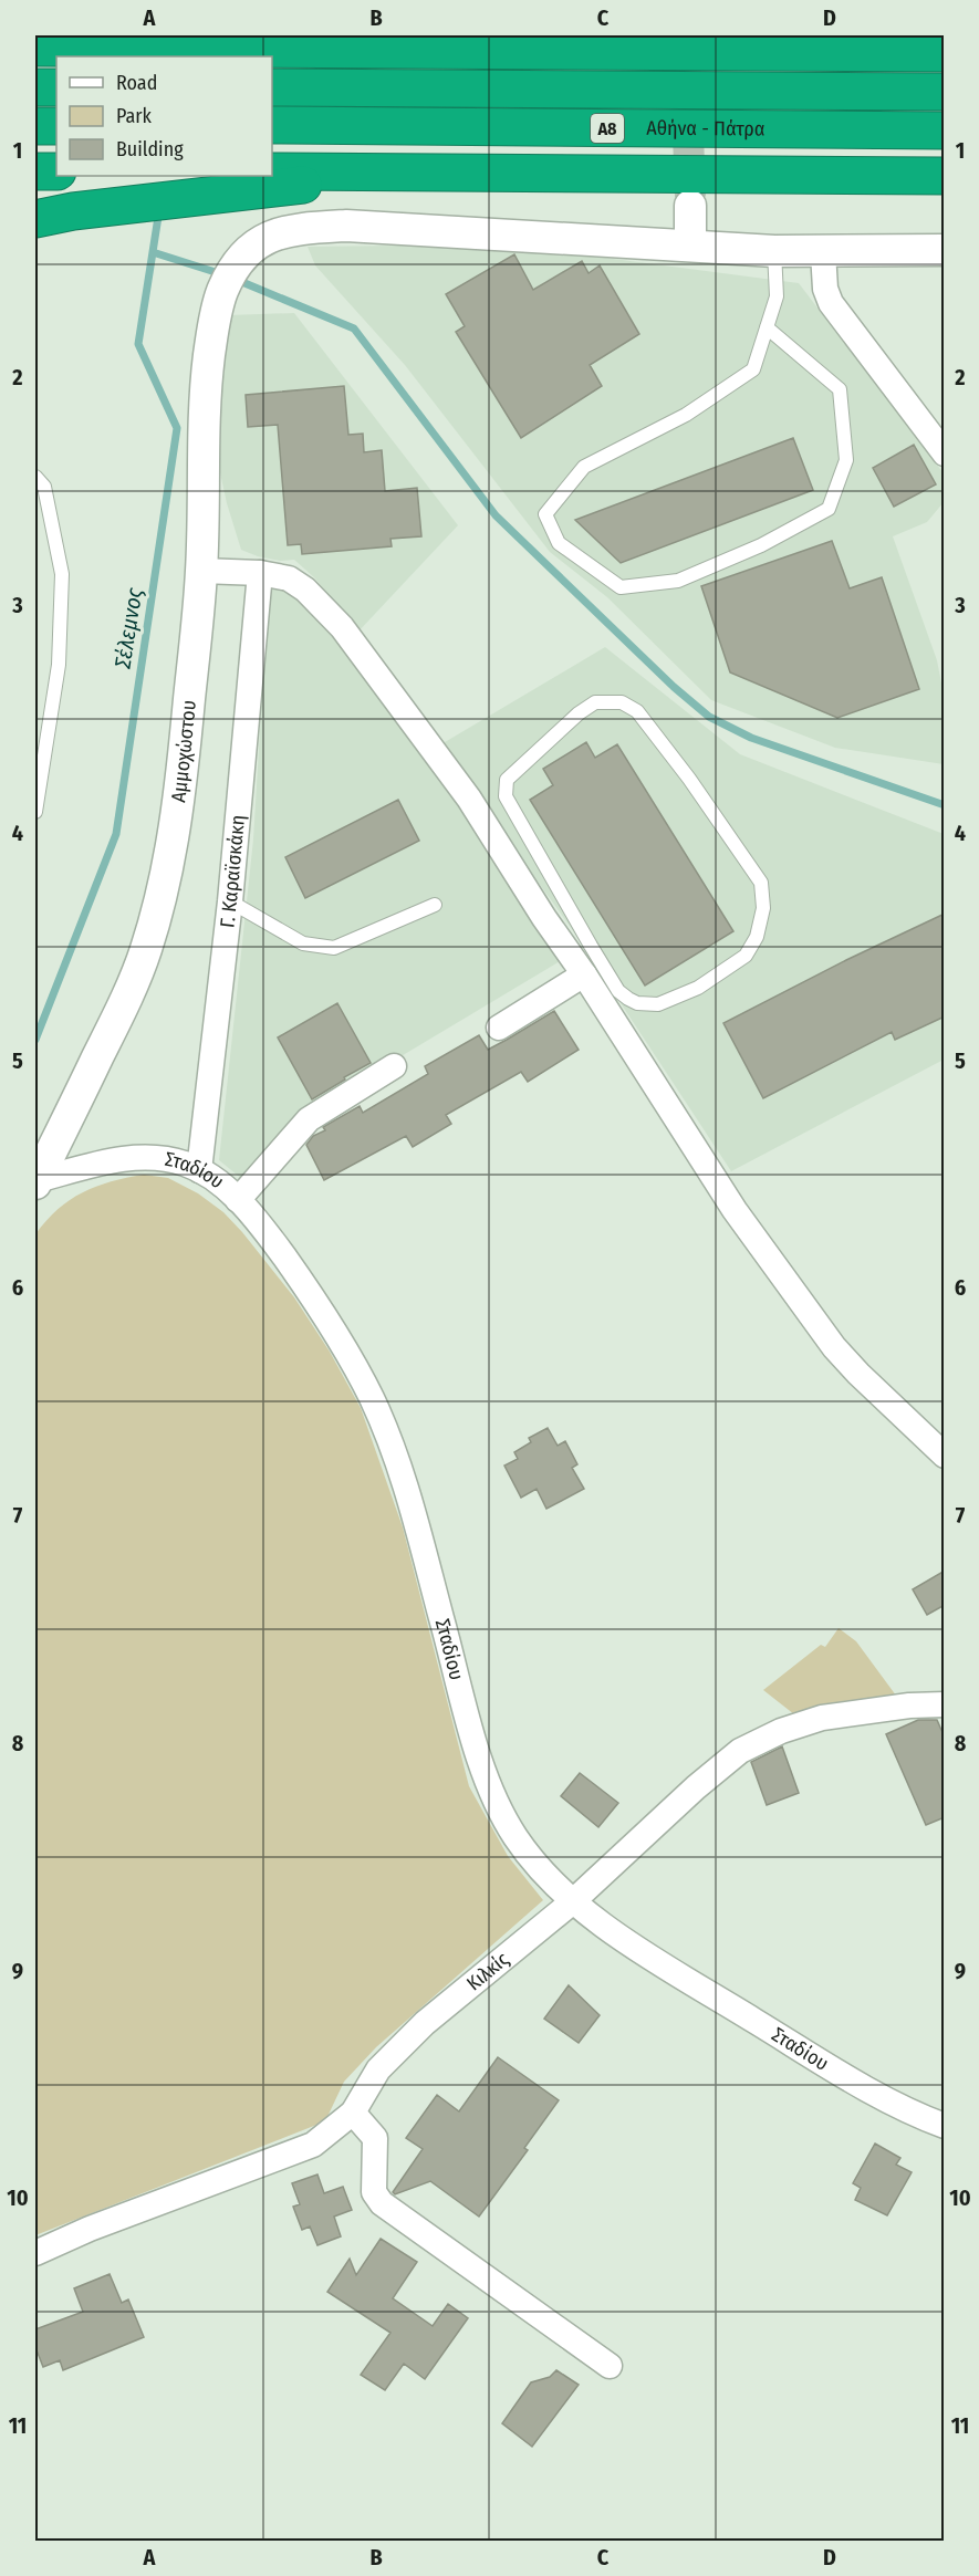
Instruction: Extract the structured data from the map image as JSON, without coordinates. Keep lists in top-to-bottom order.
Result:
{
  "streets": {
    "highway": ["Α8", "Αθήνα - Πάτρα"],
    "street": [
      "Αμμοχώστου",
      "Γ. Καραϊσκάκη",
      "Σταδίου",
      "Κιλκίς"
    ]
  },
  "crossings": [
    ["Αμμοχώστου", "Σταδίου"],
    ["Γ. Καραϊσκάκη", "Σταδίου"],
    ["Σταδίου", "Κιλκίς"]
  ],
  "water": ["Σέλεμνος"],
  "legend": ["Road", "Park", "Building"],
  "grid": {
    "columns": [
      "A",
      "B",
      "C",
      "D"
    ],
    "rows": [
      "1",
      "2",
      "3",
      "4",
      "5",
      "6",
      "7",
      "8",
      "9",
      "10",
      "11"
    ]
  }
}
